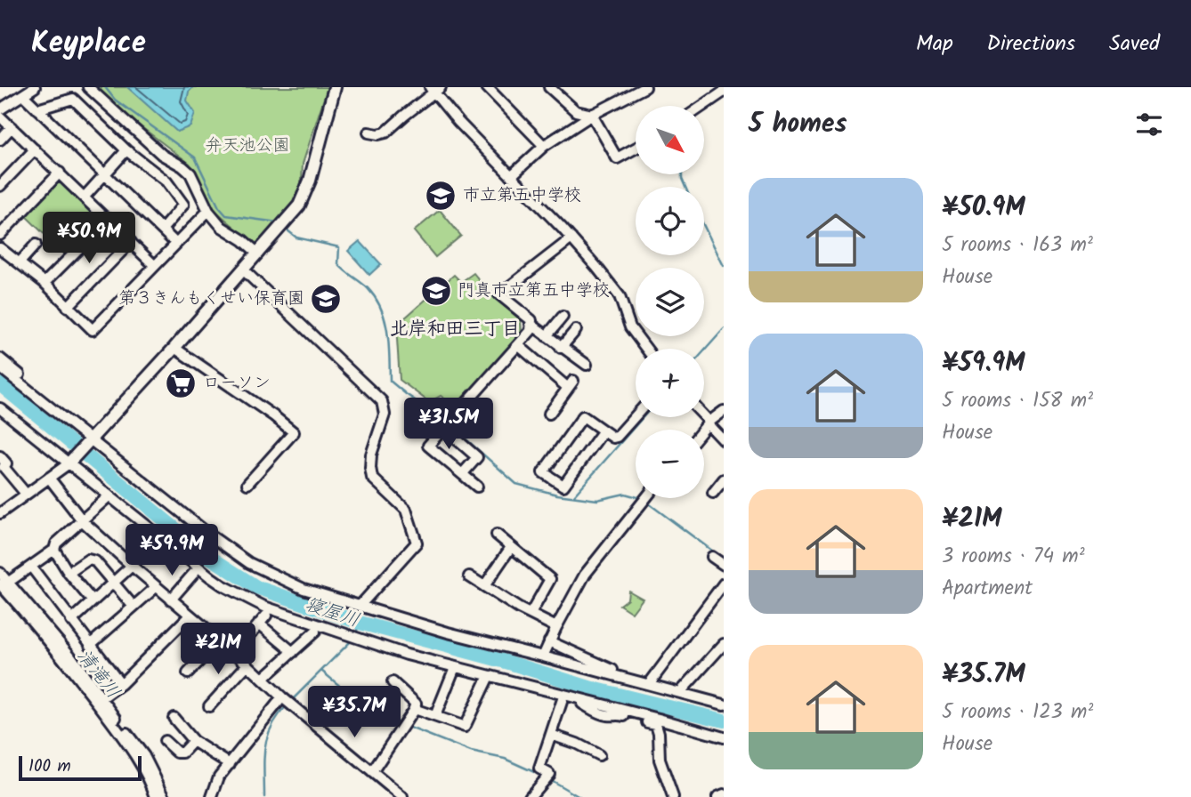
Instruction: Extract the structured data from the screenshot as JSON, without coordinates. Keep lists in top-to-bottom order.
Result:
{
  "districts": ["北岸和田三丁目"],
  "water": ["寝屋川", "清滝川"],
  "parks": ["弁天池公園"],
  "places": {
    "school or university": ["市立第五中学校", "門真市立第五中学校", "第３きんもくせい保育園"],
    "supermarket": ["ローソン"]
  },
  "scale_bar": "100 m",
  "north": "bottom right",
  "page": {
    "header": "Keyplace",
    "nav": ["Map", "Directions", "Saved"],
    "heading": "5 homes",
    "map_buttons": ["+", "−"],
    "list": [
      {
        "name": "¥50.9M",
        "note": "5 rooms · 163 m² · House"
      },
      {
        "name": "¥59.9M",
        "note": "5 rooms · 158 m² · House"
      },
      {
        "name": "¥21M",
        "note": "3 rooms · 74 m² · Apartment"
      },
      {
        "name": "¥35.7M",
        "note": "5 rooms · 123 m² · House"
      }
    ],
    "price": [
      "¥50.9M",
      "¥31.5M",
      "¥59.9M",
      "¥21M",
      "¥35.7M"
    ],
    "scale": "100 m"
  }
}
